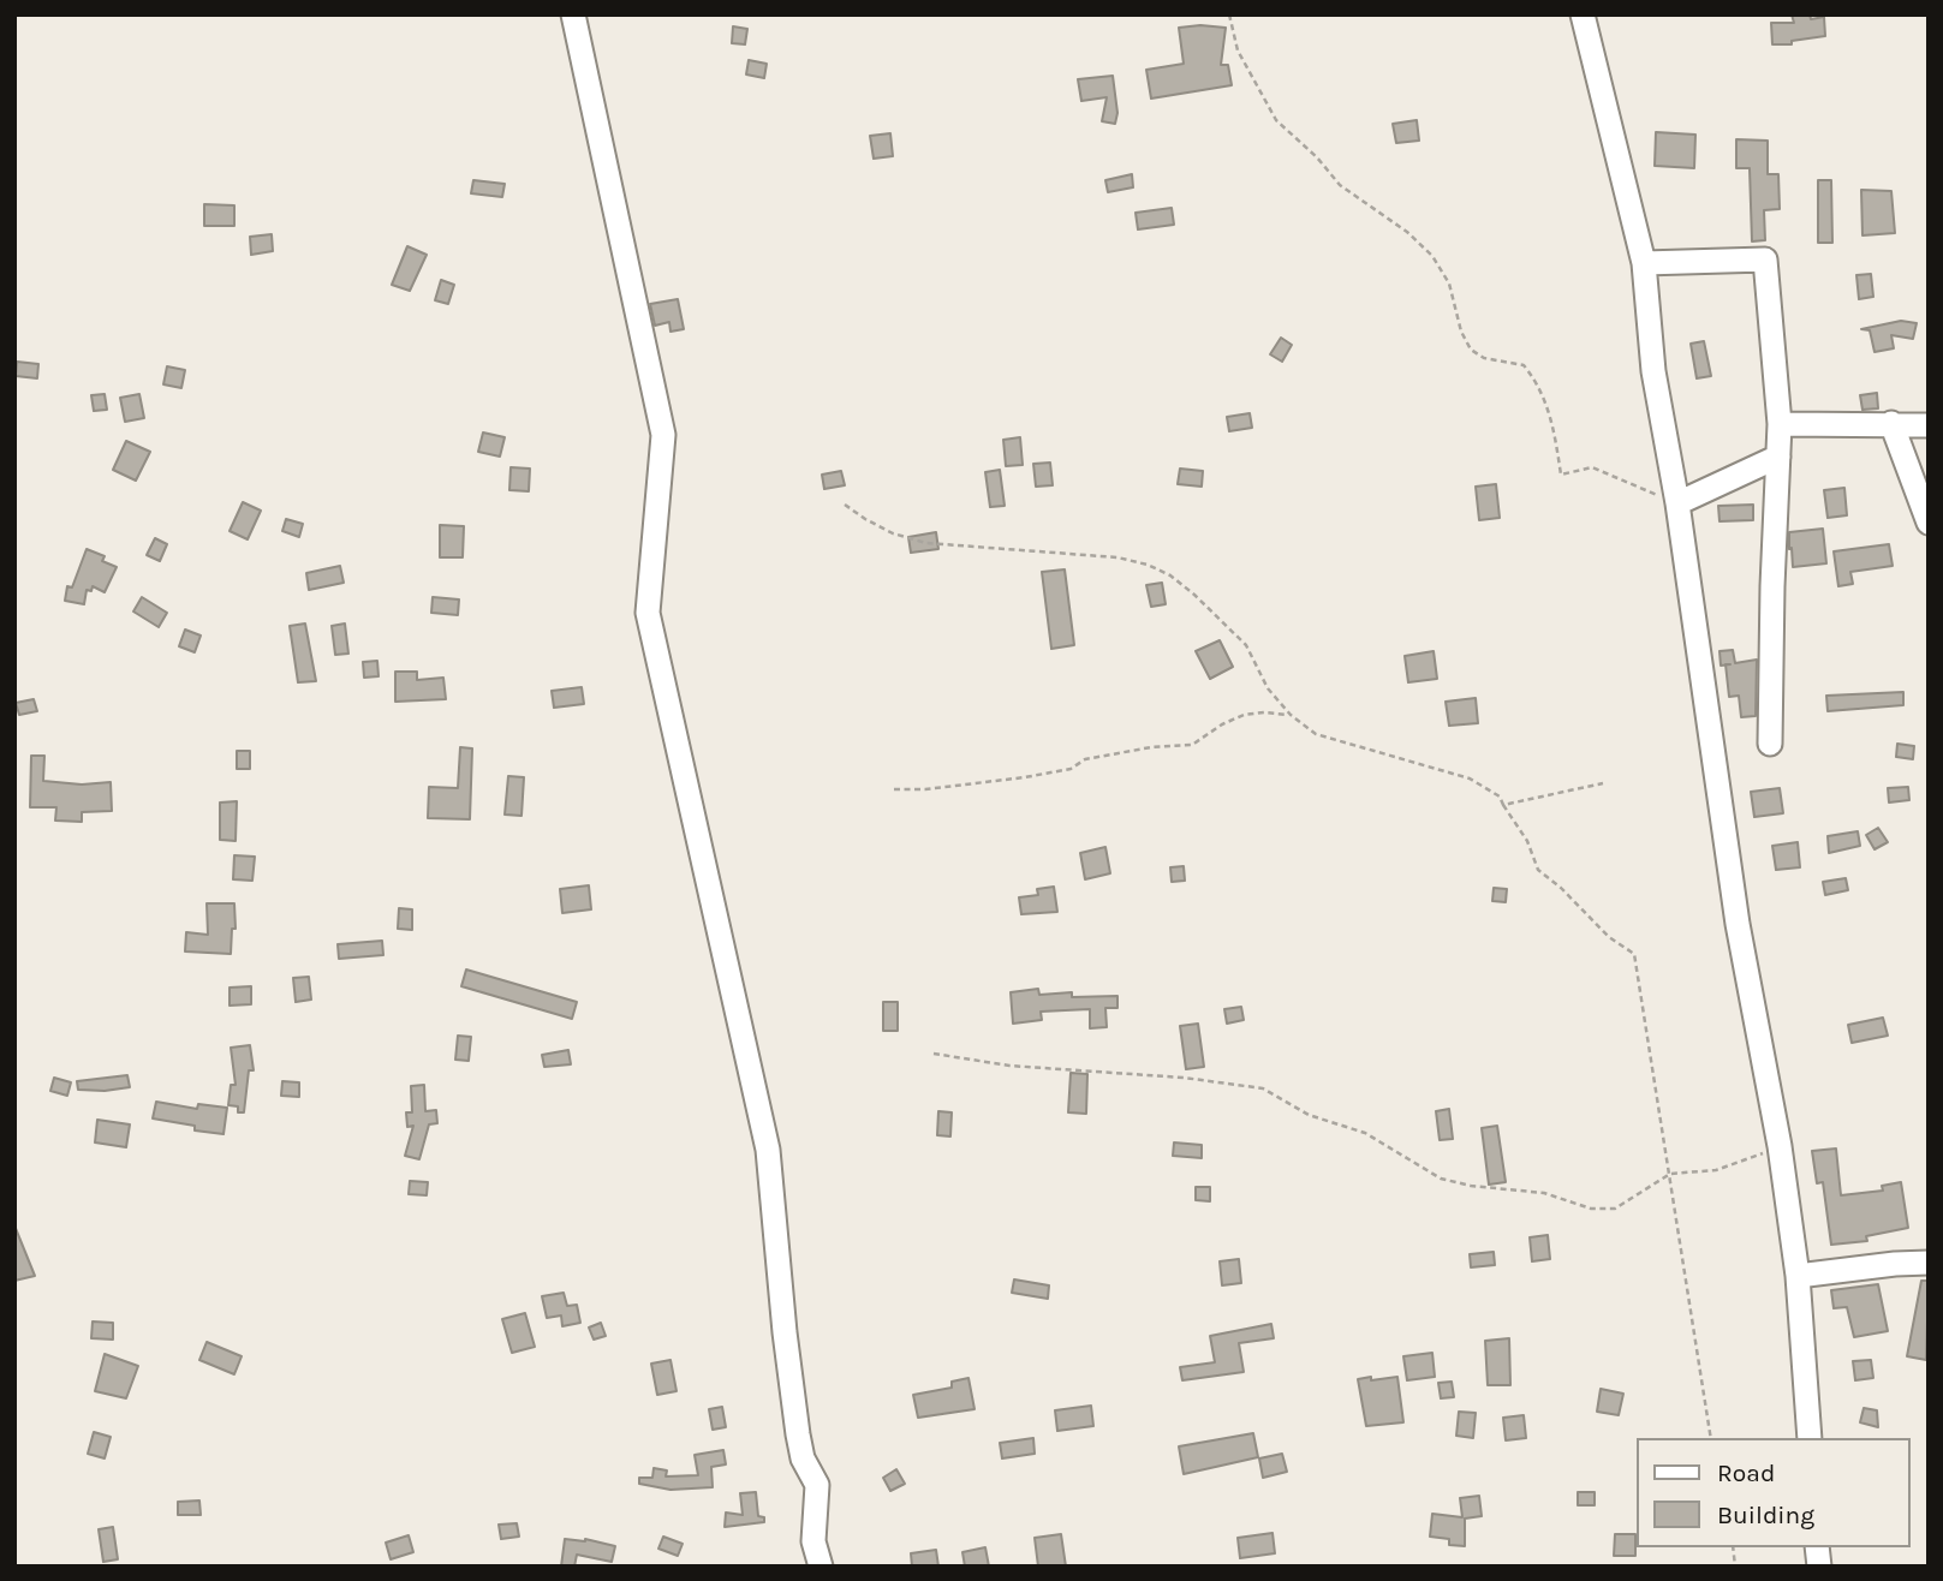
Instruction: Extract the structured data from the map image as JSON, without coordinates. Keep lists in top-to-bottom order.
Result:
{
  "legend": ["Road", "Building"]
}
